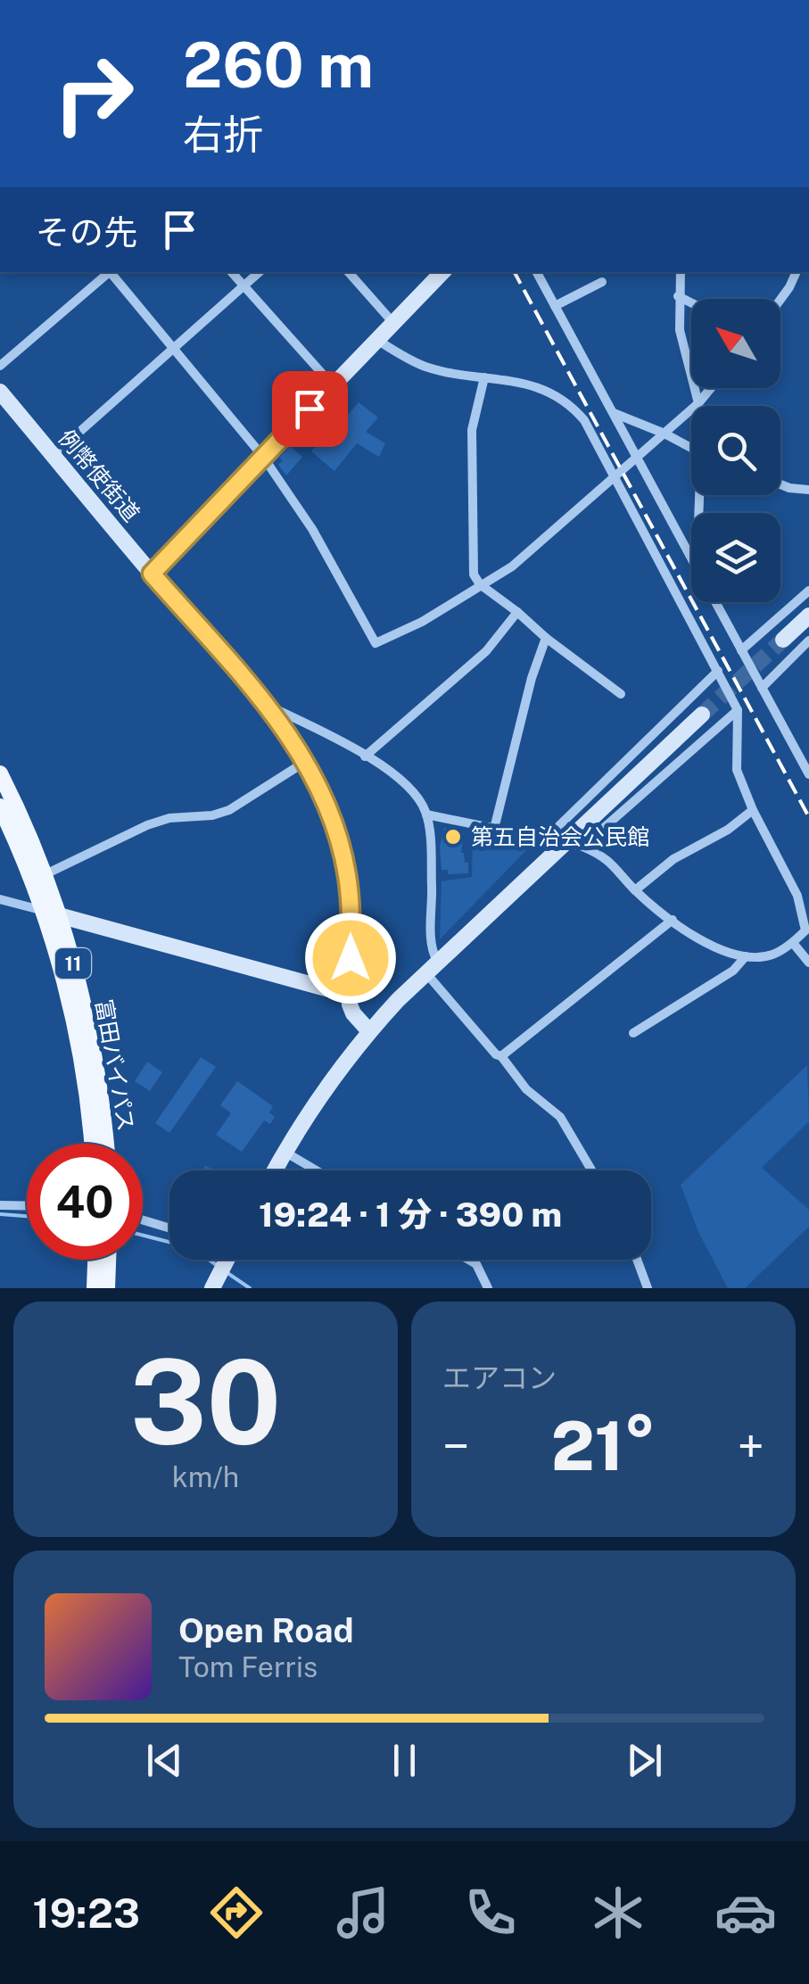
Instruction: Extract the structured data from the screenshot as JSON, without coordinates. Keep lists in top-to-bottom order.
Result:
{
  "streets": {
    "main road": ["11", "富田バイパス"],
    "street": ["例幣使街道"]
  },
  "places": ["第五自治会公民館"],
  "north": "top left",
  "page": {
    "turn": ["260 m", "右折"],
    "then": "その先",
    "limit": "40",
    "trip": "19:24 · 1 分 · 390 m",
    "tile": [
      ["30", "km/h"],
      "エアコン"
    ],
    "heat": ["−", "21°", "+"],
    "song": ["Open Road", "Tom Ferris"],
    "tabs": "19:23"
  }
}
